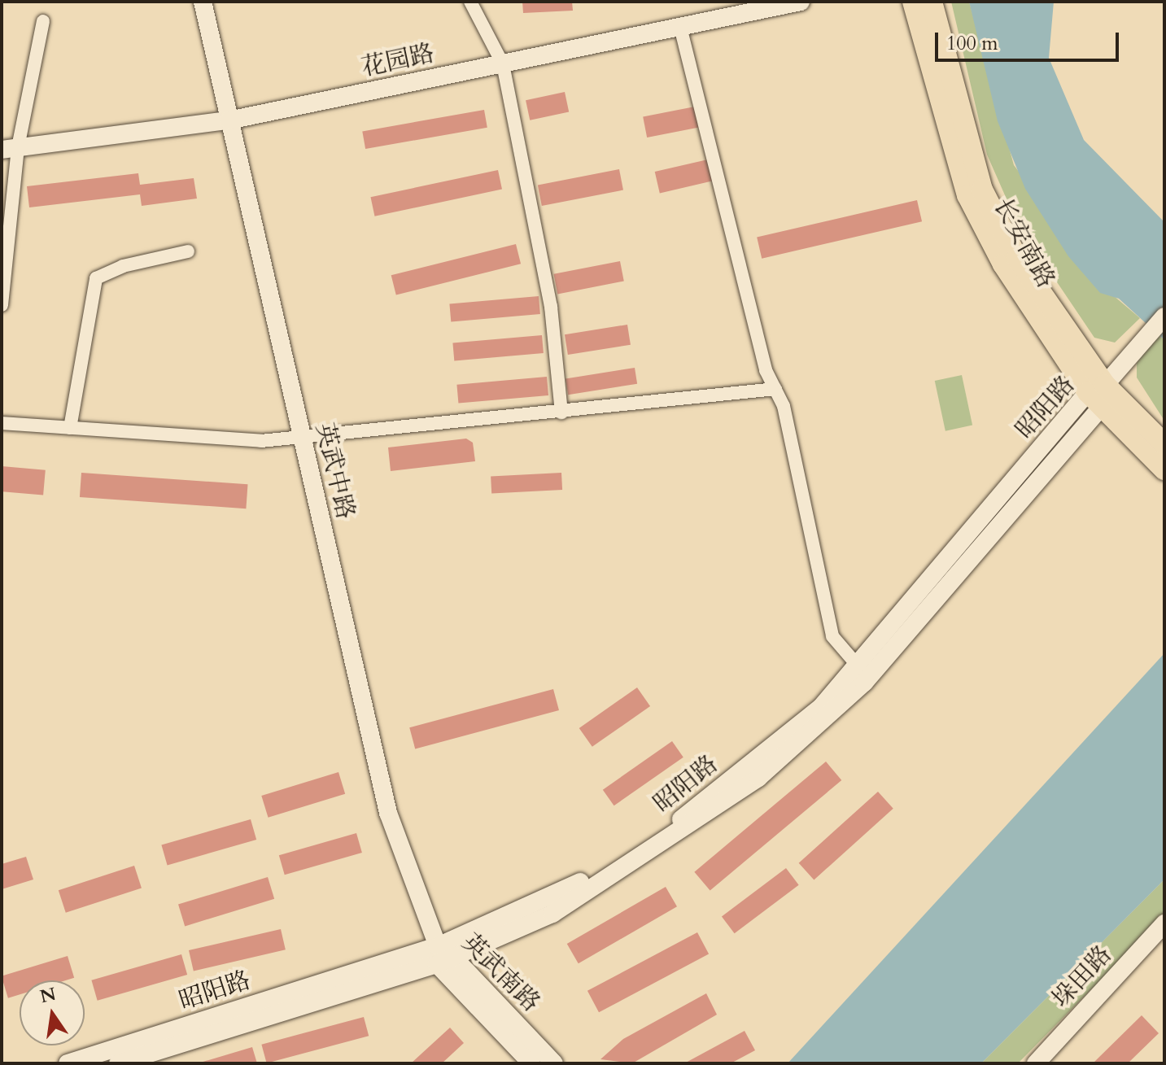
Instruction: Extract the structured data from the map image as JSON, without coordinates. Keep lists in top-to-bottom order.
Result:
{
  "streets": {
    "main road": [
      "花园路",
      "长安南路",
      "昭阳路",
      "英武中路",
      "英武南路",
      "垛田路"
    ]
  },
  "crossings": [
    ["花园路", "英武中路"],
    ["长安南路", "昭阳路"],
    ["昭阳路", "英武中路"],
    ["昭阳路", "英武南路"],
    ["英武中路", "英武南路"]
  ],
  "scale_bar": "100 m",
  "north": "top"
}
